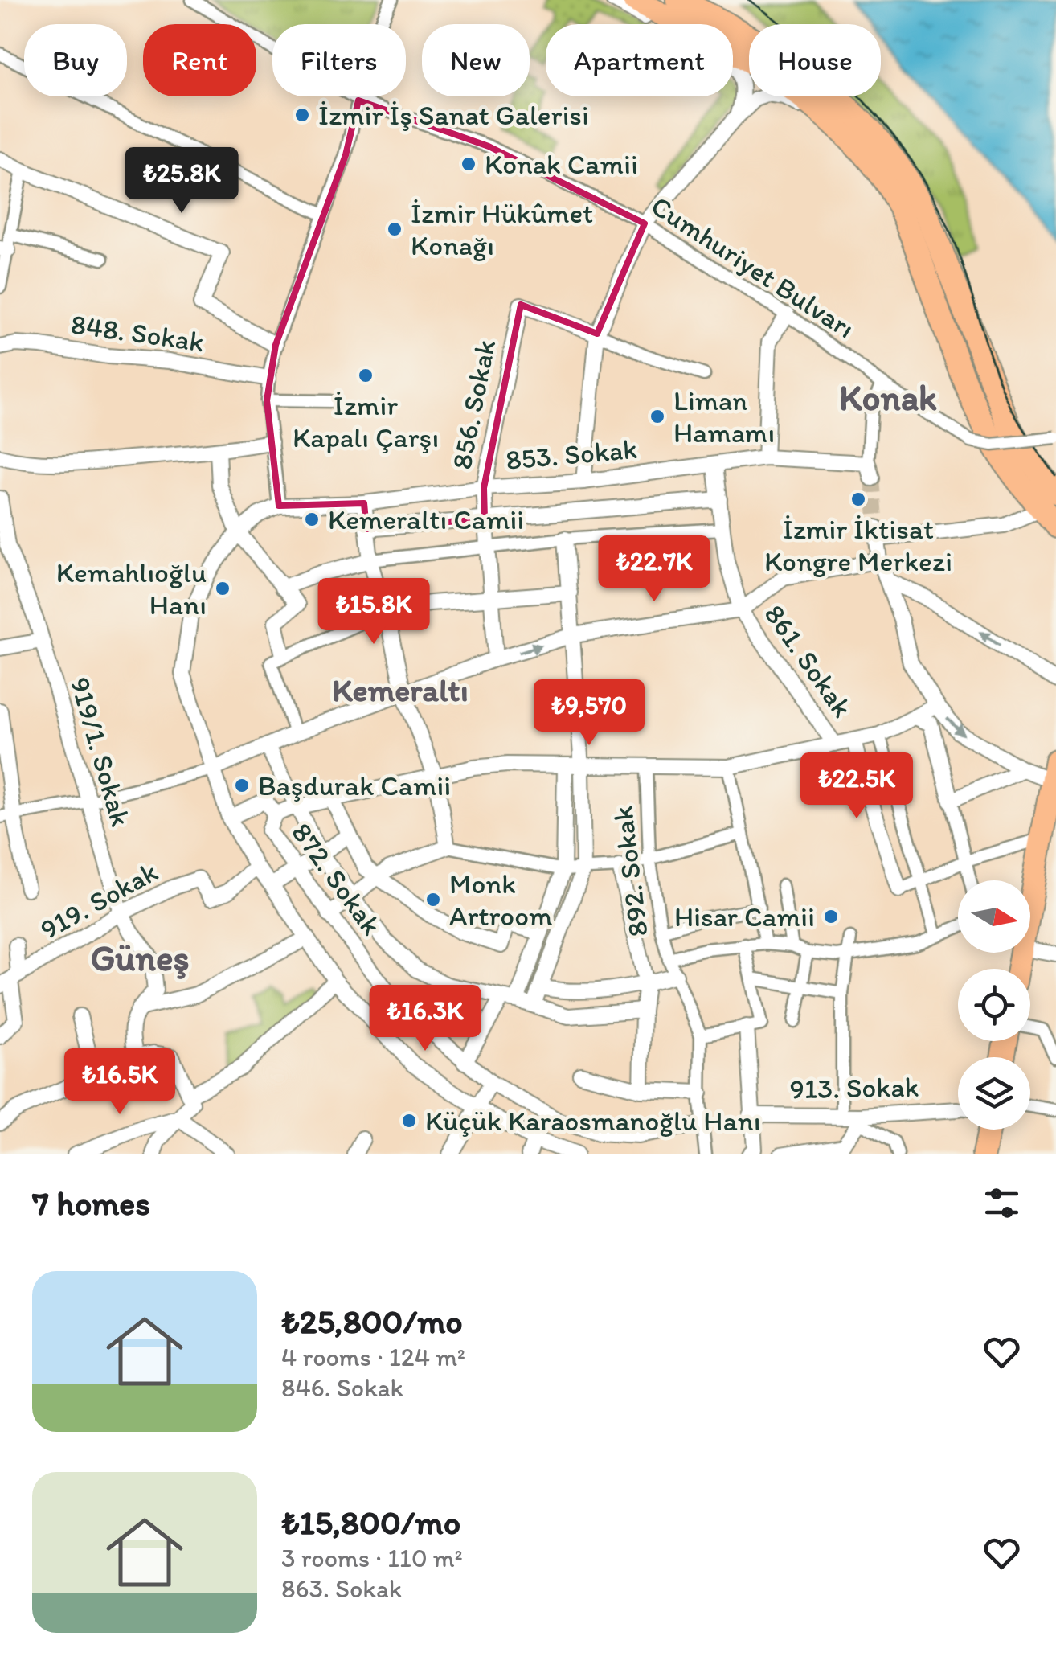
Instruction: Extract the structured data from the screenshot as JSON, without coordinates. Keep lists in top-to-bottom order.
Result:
{
  "streets": {
    "street": [
      "Cumhuriyet Bulvarı",
      "848. Sokak",
      "856. Sokak",
      "853. Sokak",
      "861. Sokak",
      "919/1. Sokak",
      "892. Sokak",
      "872. Sokak",
      "919. Sokak",
      "913. Sokak"
    ]
  },
  "crossings": [
    ["856. Sokak", "853. Sokak"],
    ["853. Sokak", "861. Sokak"],
    ["919/1. Sokak", "919. Sokak"],
    ["892. Sokak", "872. Sokak"]
  ],
  "districts": ["Konak", "Kemeraltı", "Güneş"],
  "places": [
    "İzmir İş Sanat Galerisi",
    "Konak Camii",
    "İzmir Hükûmet Konağı",
    "İzmir Kapalı Çarşı",
    "Liman Hamamı",
    "İzmir İktisat Kongre Merkezi",
    "Kemeraltı Camii",
    "Kemahlıoğlu Hanı",
    "Başdurak Camii",
    "Monk Artroom",
    "Hisar Camii",
    "Küçük Karaosmanoğlu Hanı"
  ],
  "north": "right",
  "page": {
    "chip": [
      "Buy",
      "Rent",
      "Filters",
      "New",
      "Apartment",
      "House"
    ],
    "price": [
      "₺25.8K",
      "₺22.7K",
      "₺15.8K",
      "₺9,570",
      "₺22.5K",
      "₺16.3K",
      "₺16.5K"
    ],
    "heading": "7 homes",
    "list": [
      {
        "name": "₺25,800/mo",
        "note": "4 rooms · 124 m² · 846. Sokak"
      },
      {
        "name": "₺15,800/mo",
        "note": "3 rooms · 110 m² · 863. Sokak"
      }
    ]
  }
}
